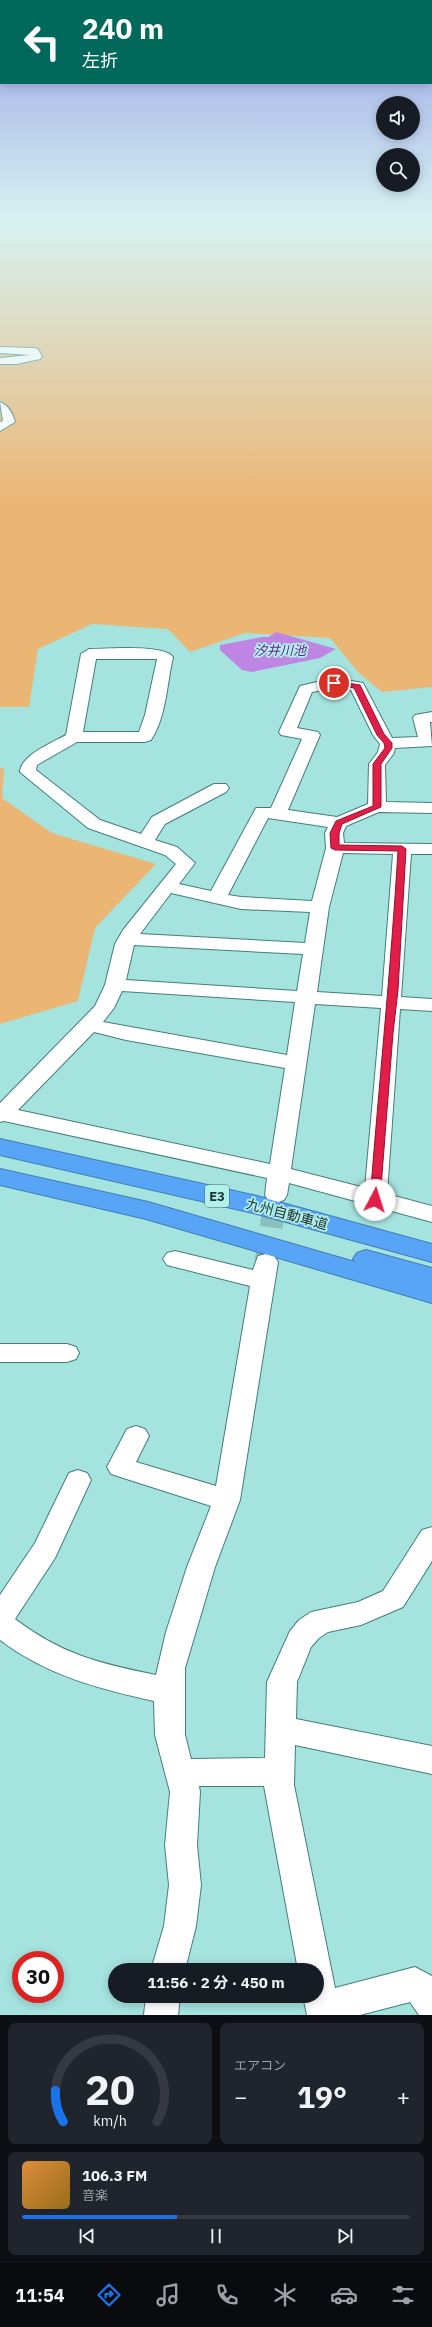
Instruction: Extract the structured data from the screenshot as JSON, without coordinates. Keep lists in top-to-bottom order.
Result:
{
  "streets": {
    "highway": ["E3", "九州自動車道"]
  },
  "water": ["汐井川池"],
  "page": {
    "turn": ["240 m", "左折"],
    "limit": "30",
    "trip": "11:56 · 2 分 · 450 m",
    "tile": "エアコン",
    "heat": ["−", "19°", "+"],
    "song": ["106.3 FM", "音楽"],
    "tabs": "11:54",
    "gauge": ["20", "km/h"]
  }
}
